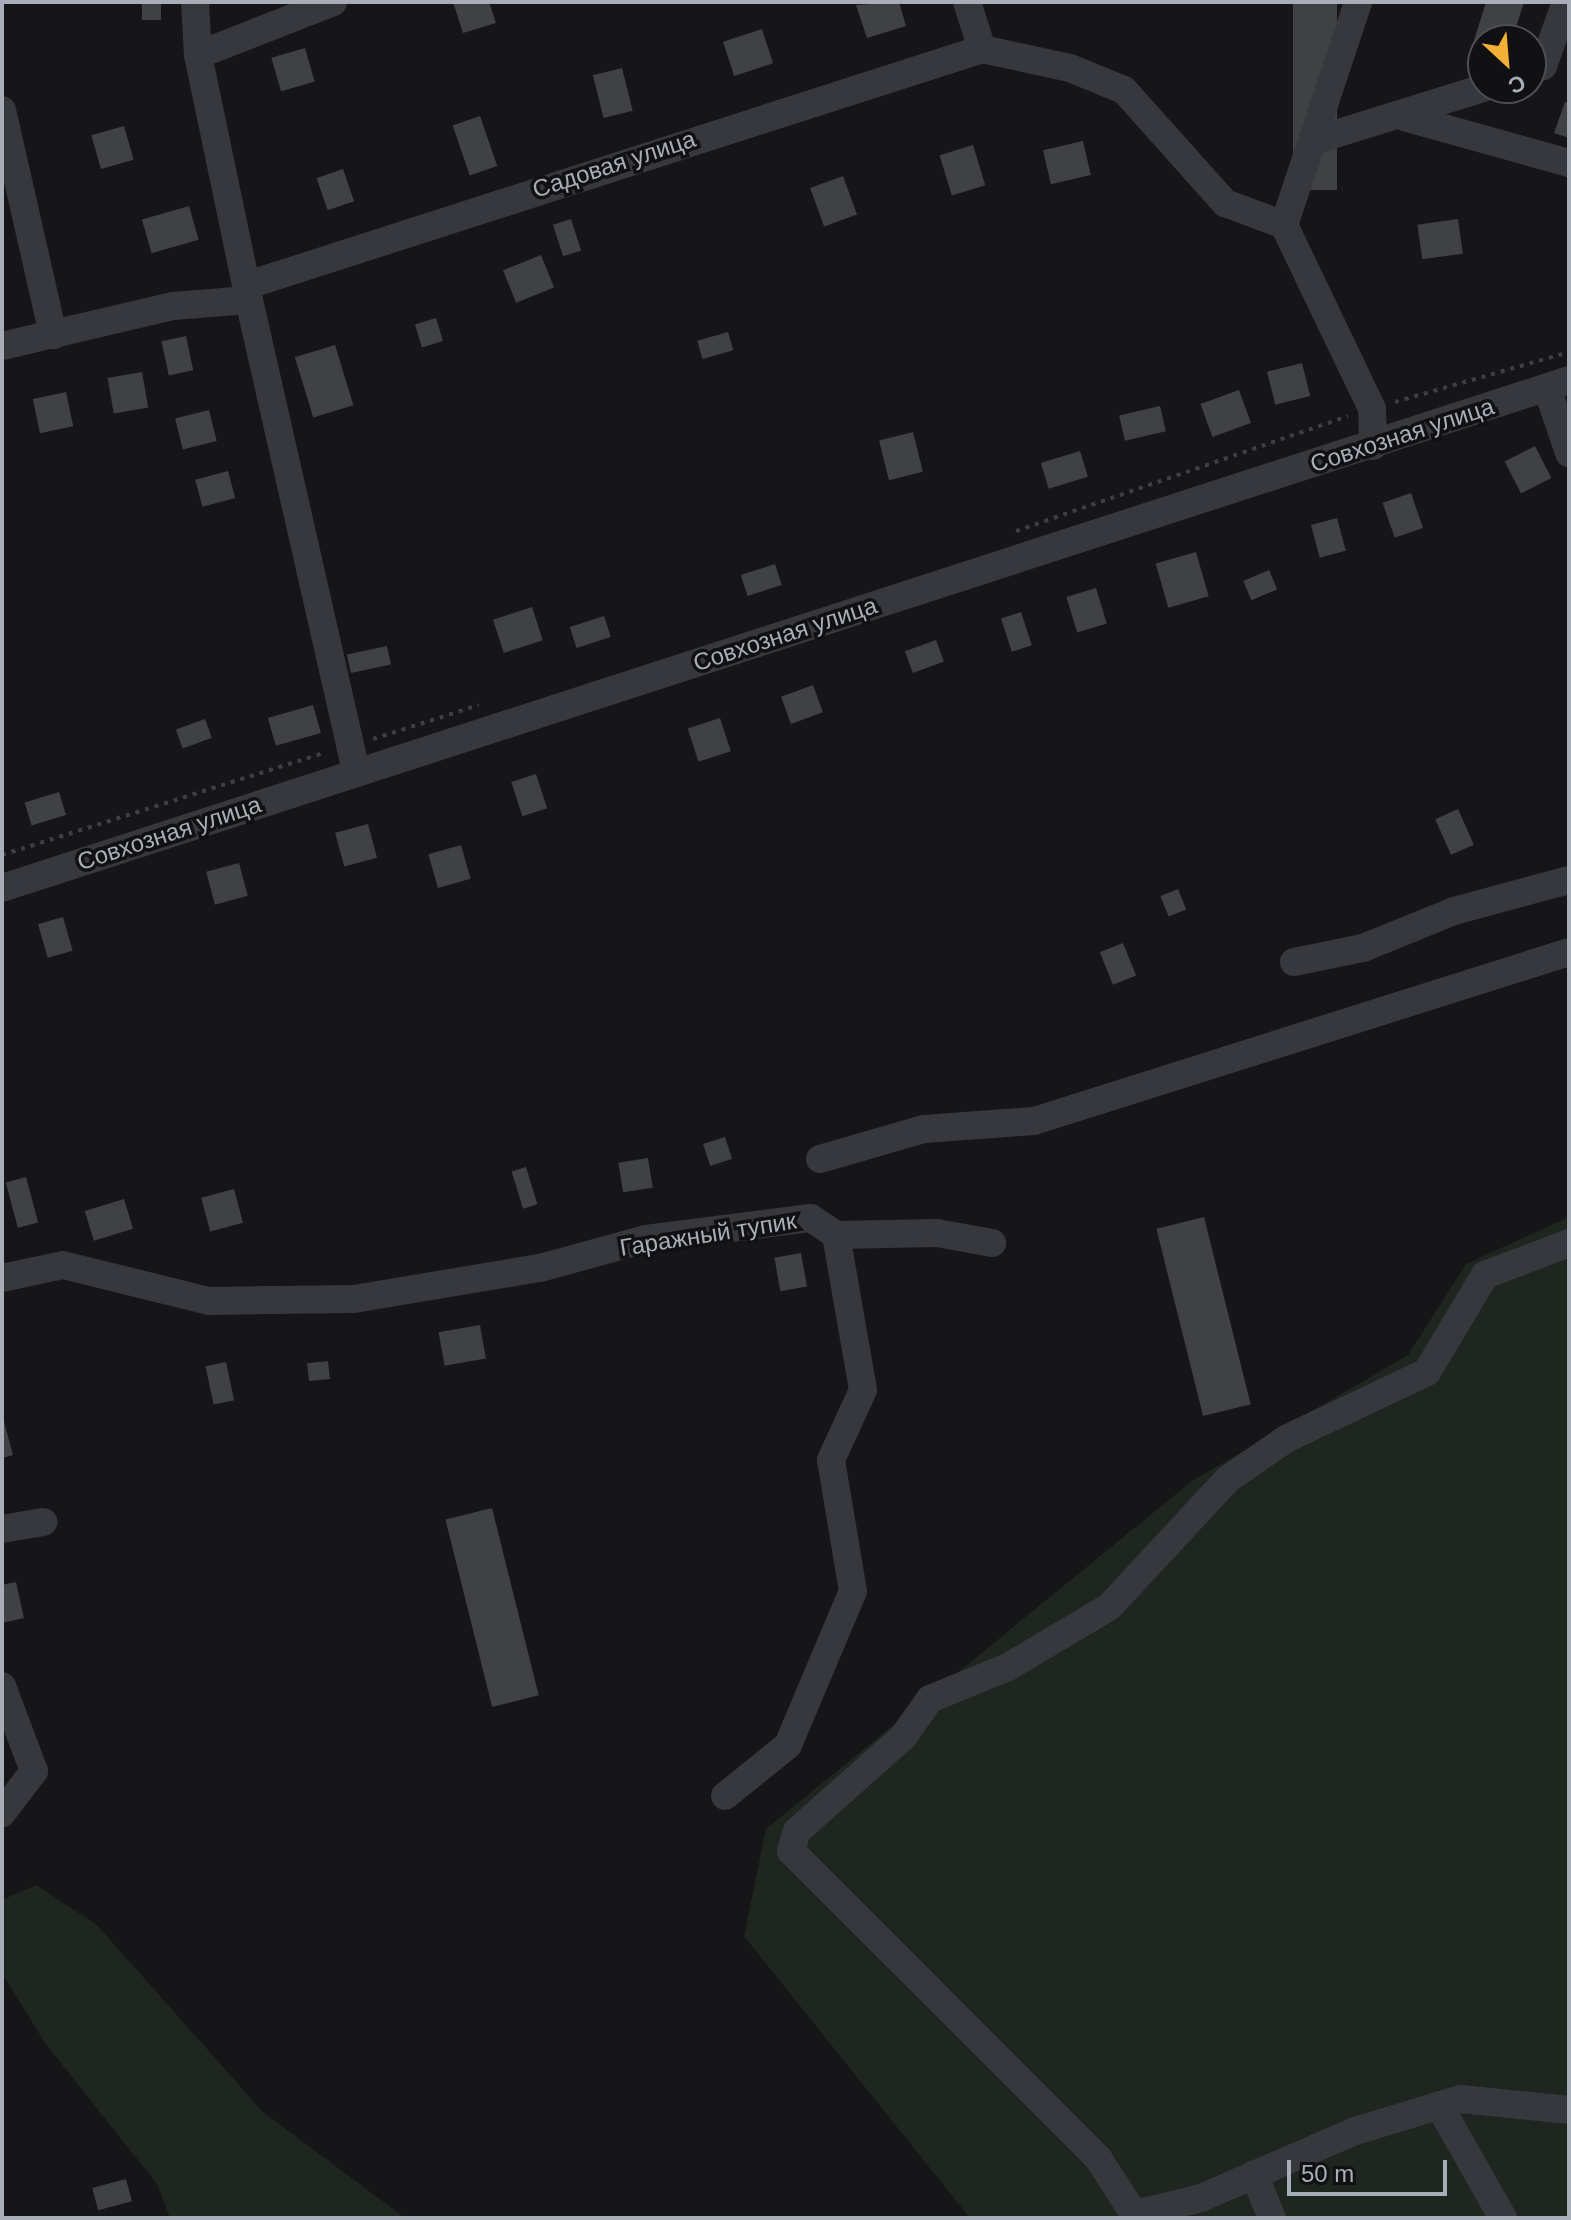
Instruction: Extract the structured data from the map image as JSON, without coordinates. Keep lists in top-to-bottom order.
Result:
{
  "streets": {
    "street": ["Садовая улица", "Совхозная улица", "Гаражный тупик"]
  },
  "scale_bar": "50 m",
  "north": "bottom right"
}
